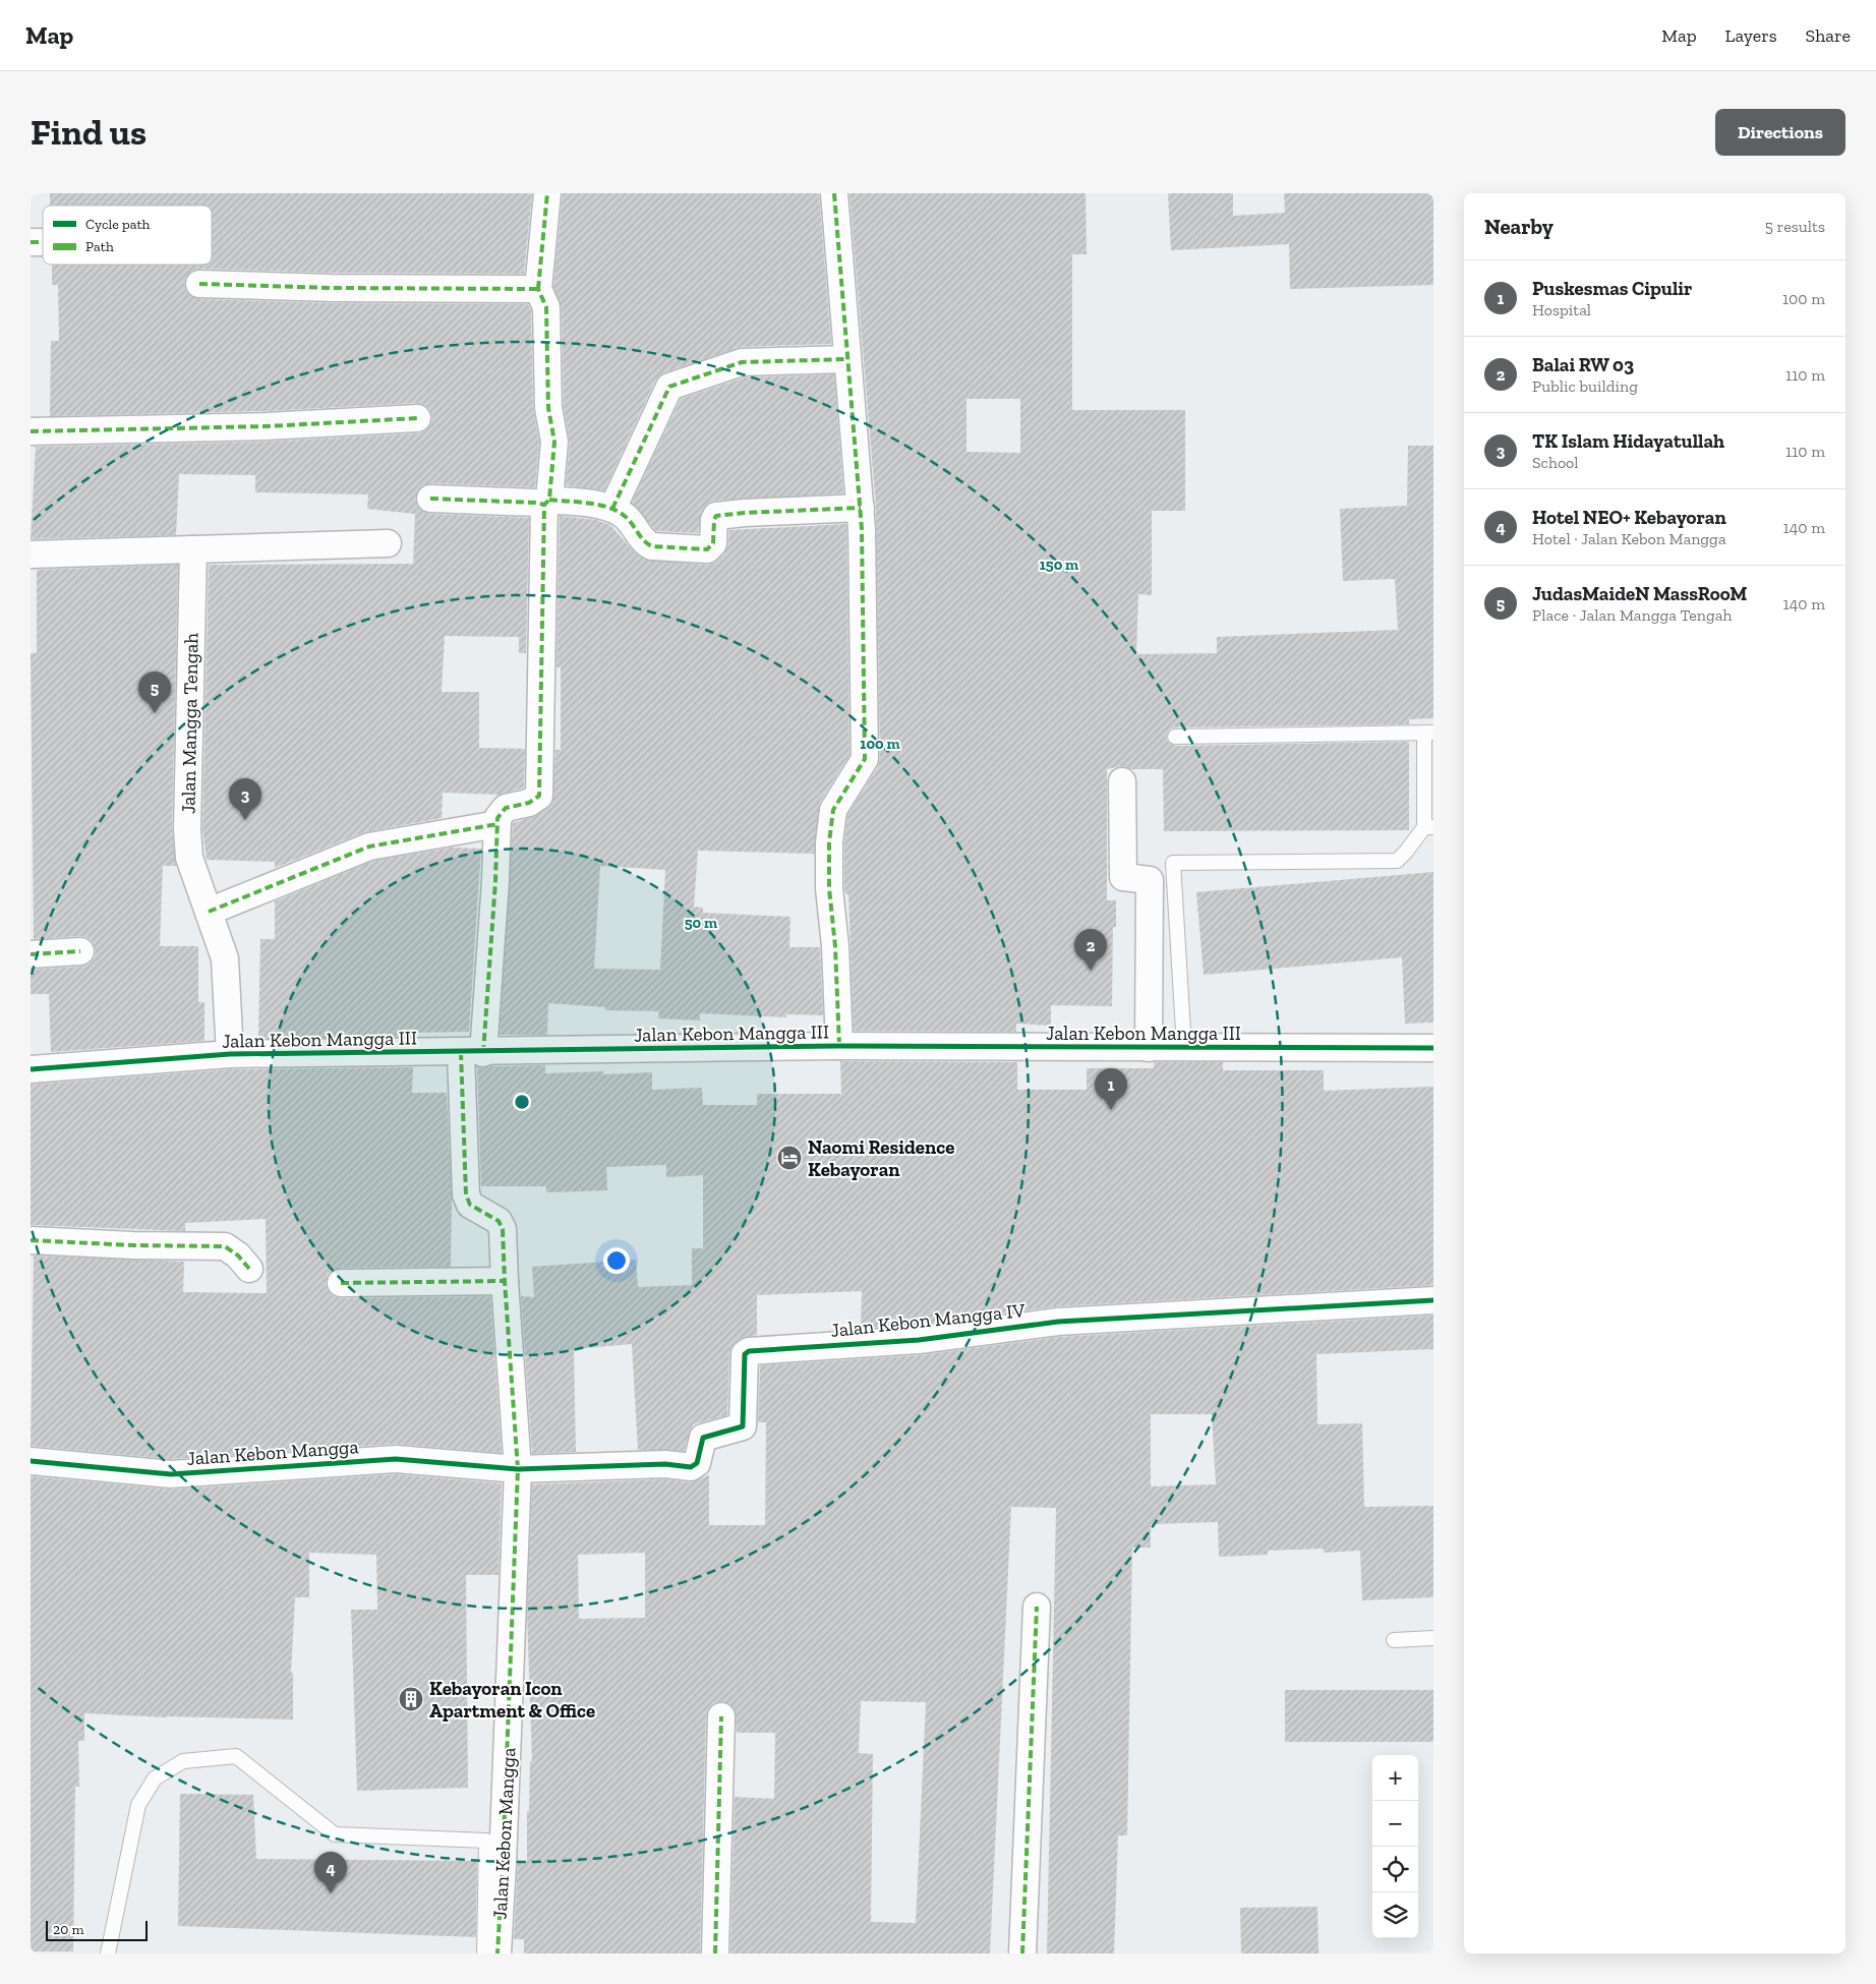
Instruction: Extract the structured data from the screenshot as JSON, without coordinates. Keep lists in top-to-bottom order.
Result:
{
  "streets": {
    "street": [
      "Jalan Mangga Tengah",
      "Jalan Kebon Mangga III",
      "Jalan Kebon Mangga IV",
      "Jalan Kebon Mangga"
    ]
  },
  "crossings": [
    ["Jalan Mangga Tengah", "Jalan Kebon Mangga III"],
    ["Jalan Kebon Mangga IV", "Jalan Kebon Mangga"]
  ],
  "places": {
    "hotel": ["Naomi Residence Kebayoran"],
    "building": ["Kebayoran Icon Apartment & Office"]
  },
  "legend": ["Cycle path", "Path"],
  "scale_bar": "20 m",
  "page": {
    "header": "Map",
    "nav": ["Map", "Layers", "Share"],
    "buttons": "Directions",
    "title": "Find us",
    "heading": ["Nearby", "5 results"],
    "list": [
      {
        "mark": "1",
        "name": "Puskesmas Cipulir",
        "note": "Hospital",
        "value": "100 m"
      },
      {
        "mark": "2",
        "name": "Balai RW 03",
        "note": "Public building",
        "value": "110 m"
      },
      {
        "mark": "3",
        "name": "TK Islam Hidayatullah",
        "note": "School",
        "value": "110 m"
      },
      {
        "mark": "4",
        "name": "Hotel NEO+ Kebayoran",
        "note": "Hotel · Jalan Kebon Mangga",
        "value": "140 m"
      },
      {
        "mark": "5",
        "name": "JudasMaideN MassRooM",
        "note": "Place · Jalan Mangga Tengah",
        "value": "140 m"
      }
    ],
    "pins": [
      "5",
      "3",
      "2",
      "1",
      "4"
    ],
    "map_buttons": ["+", "−"],
    "scale": "20 m"
  },
  "rings": ["150 m", "100 m", "50 m"]
}
